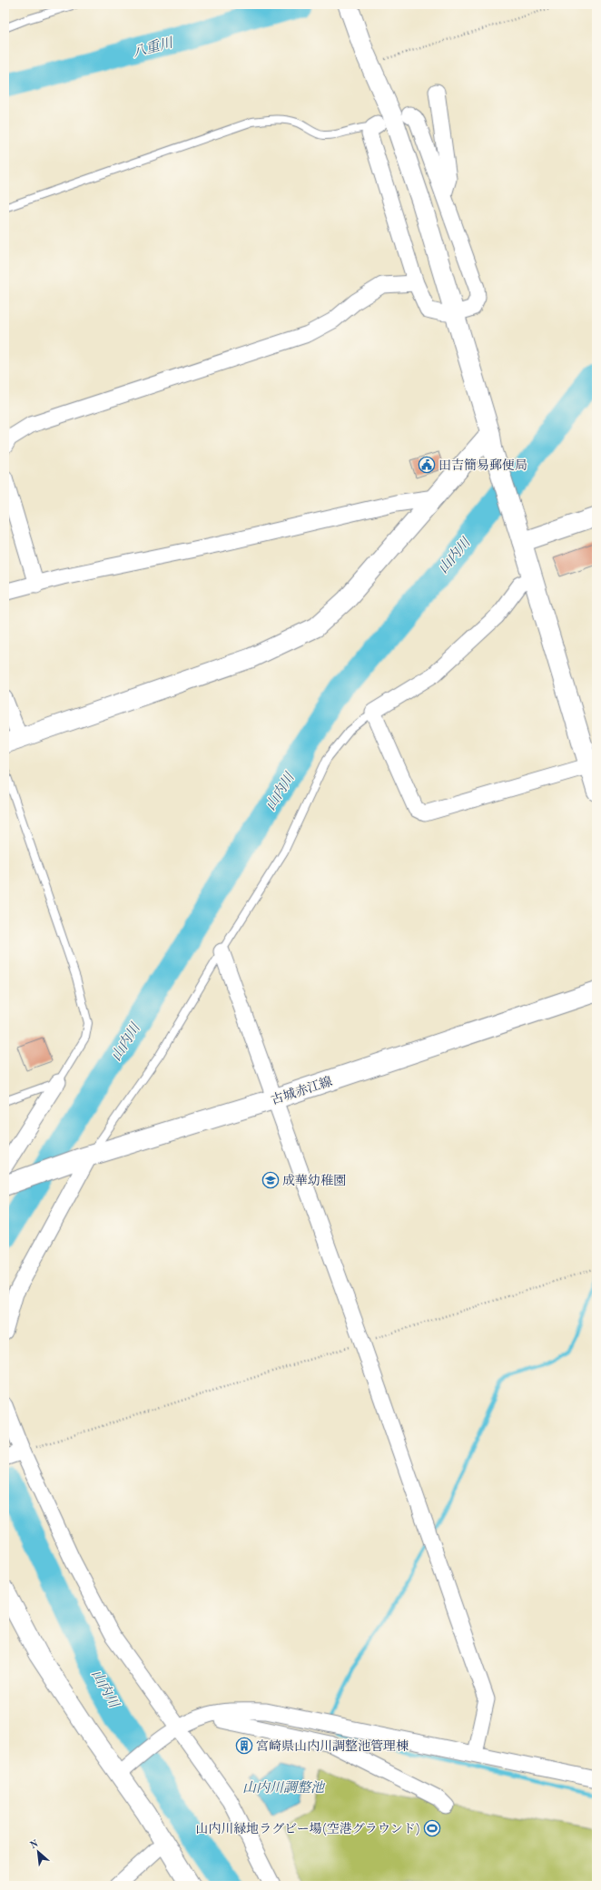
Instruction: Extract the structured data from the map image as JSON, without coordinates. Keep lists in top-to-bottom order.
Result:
{
  "streets": {
    "main road": ["古城赤江線"]
  },
  "water": ["八重川", "山内川", "山内川調整池"],
  "places": {
    "public building": ["田吉簡易郵便局"],
    "school or university": ["成華幼稚園"],
    "building": ["宮崎県山内川調整池管理棟"],
    "sports": ["山内川緑地ラグビー場(空港グラウンド)"]
  },
  "north": "top left"
}
